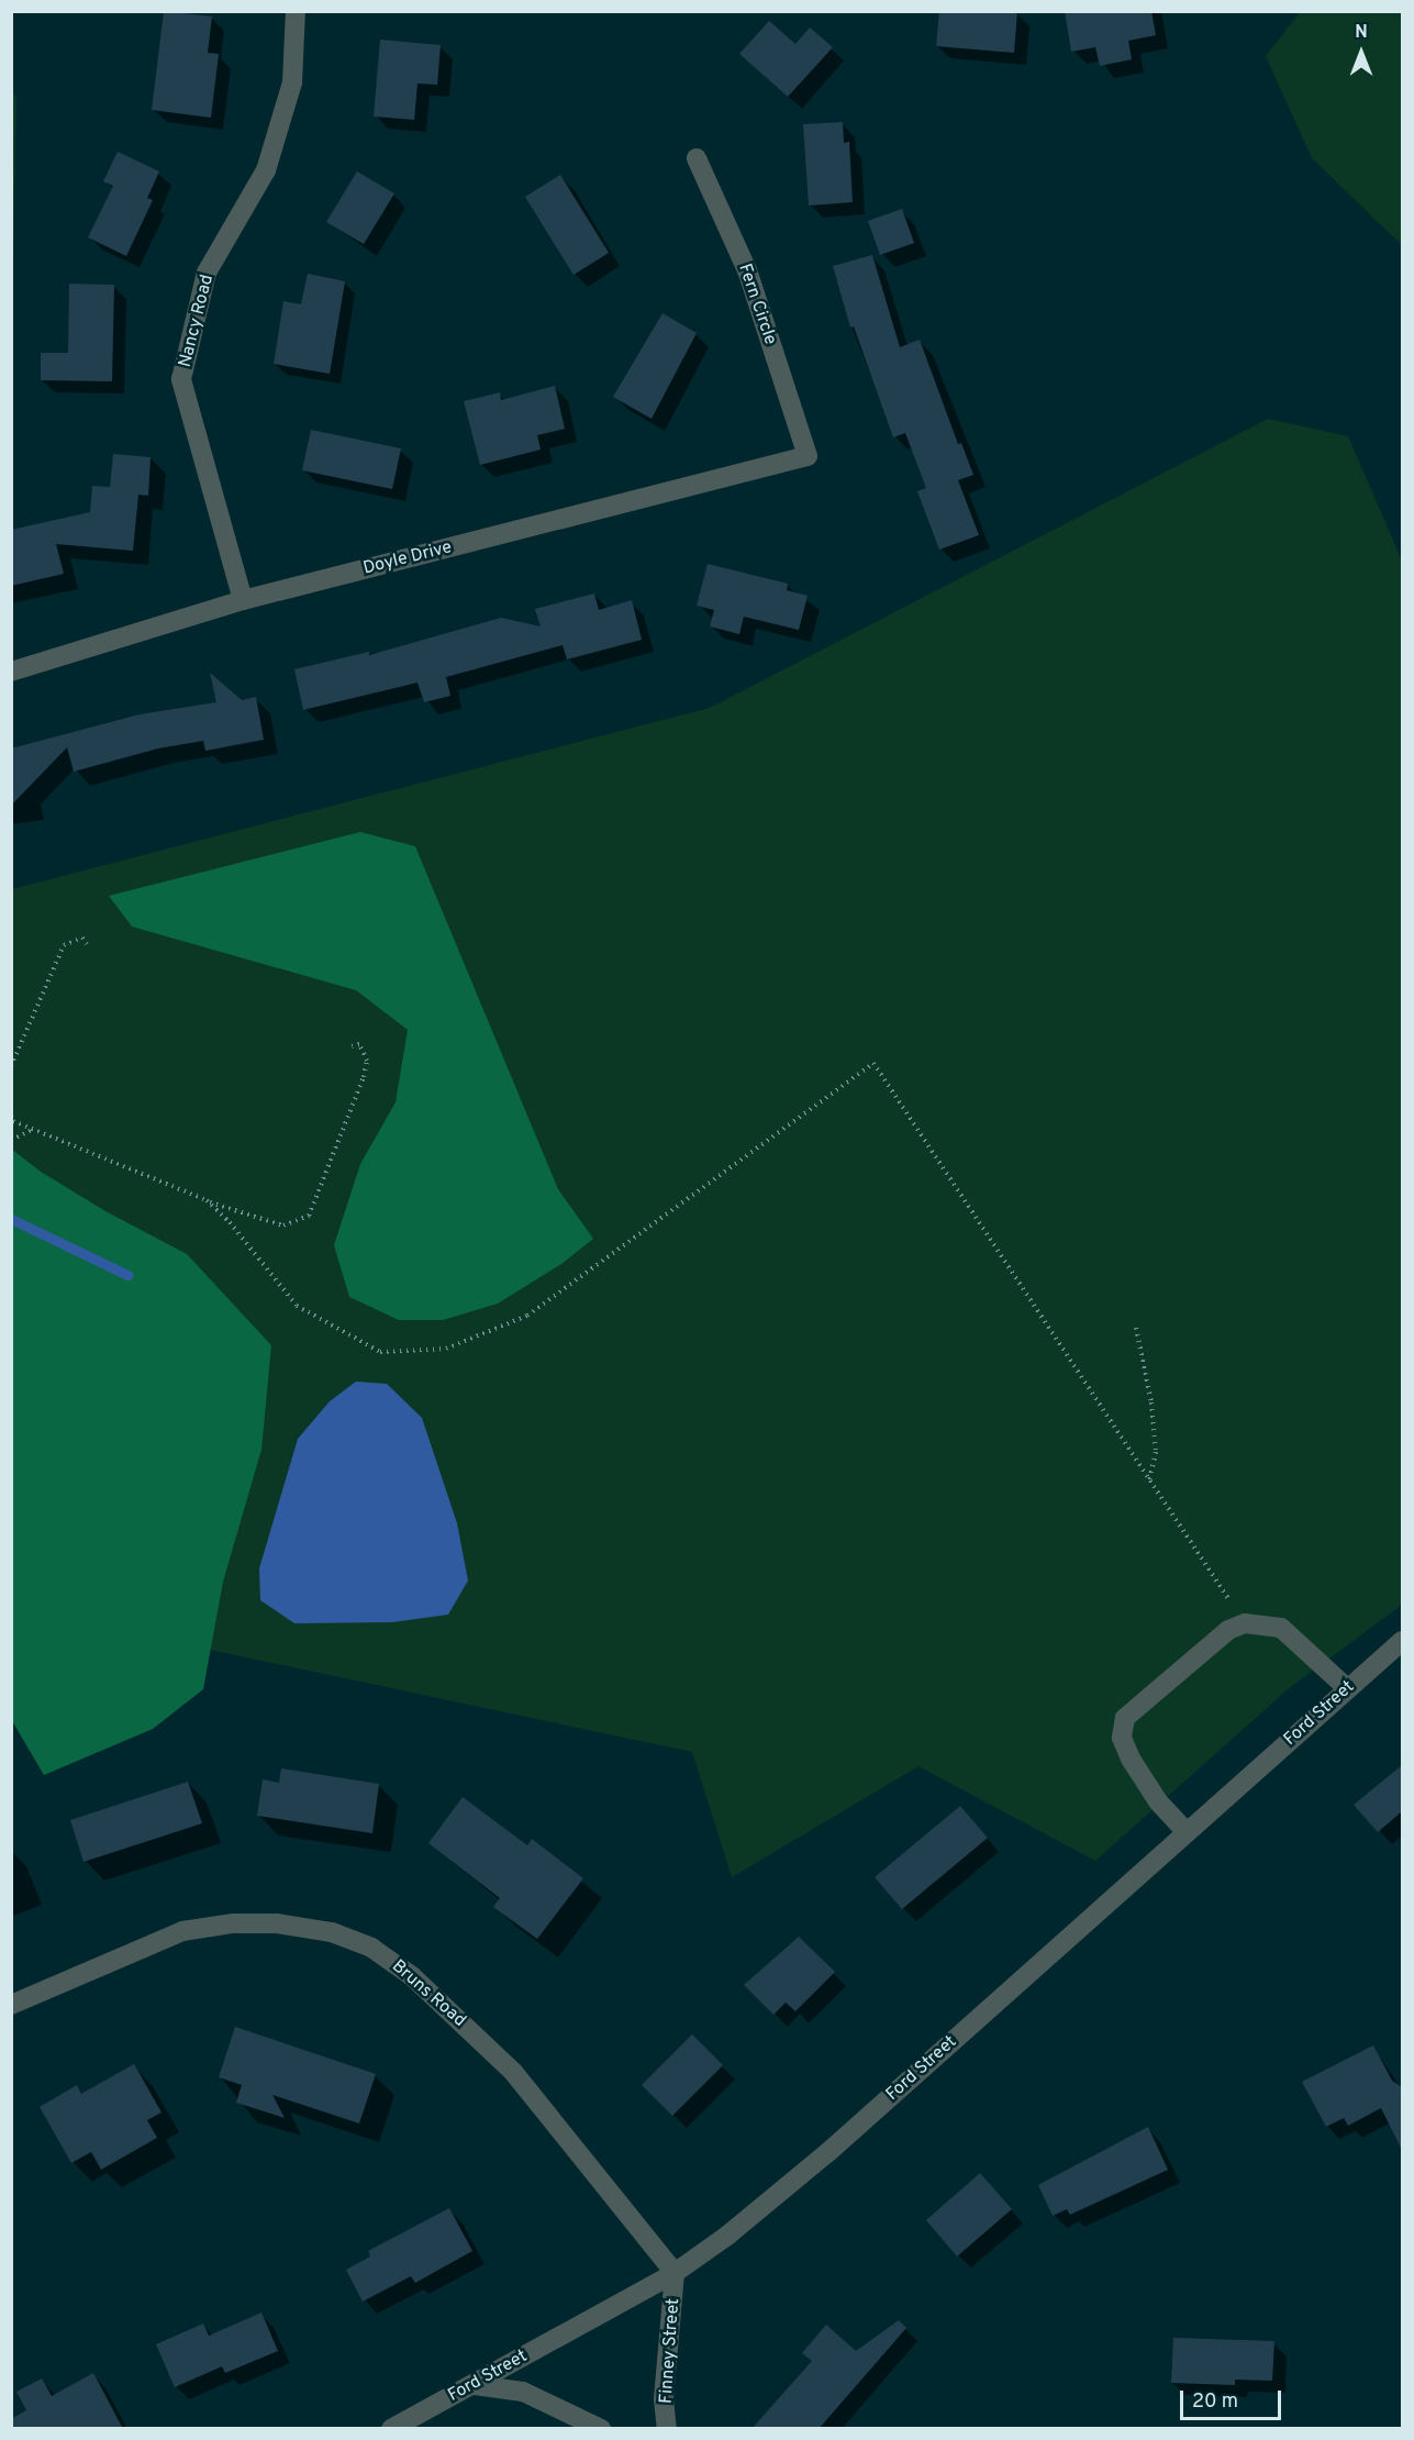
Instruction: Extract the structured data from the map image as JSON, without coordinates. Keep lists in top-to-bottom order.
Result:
{
  "streets": {
    "street": [
      "Fern Circle",
      "Nancy Road",
      "Doyle Drive",
      "Ford Street",
      "Bruns Road",
      "Finney Street"
    ]
  },
  "crossings": [
    ["Fern Circle", "Doyle Drive"],
    ["Nancy Road", "Doyle Drive"],
    ["Ford Street", "Bruns Road"],
    ["Ford Street", "Finney Street"],
    ["Bruns Road", "Finney Street"]
  ],
  "scale_bar": "20 m",
  "north": "top"
}
